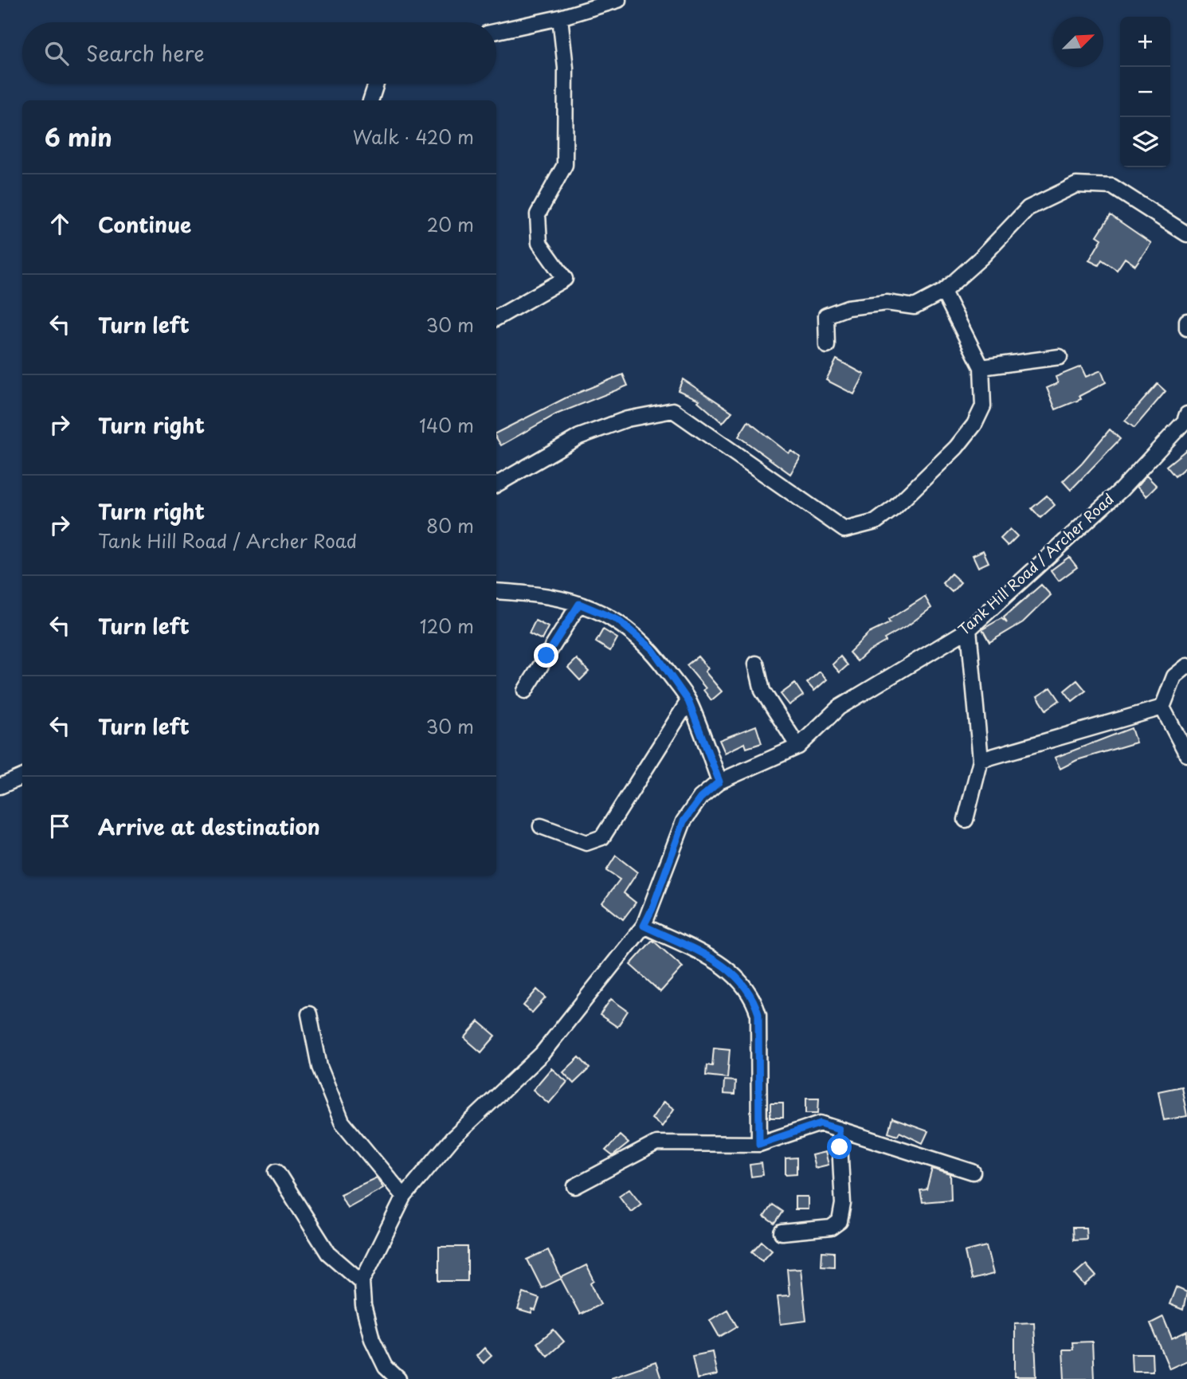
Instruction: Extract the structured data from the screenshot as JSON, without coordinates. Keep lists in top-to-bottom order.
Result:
{
  "streets": {
    "street": ["Tank Hill Road / Archer Road"]
  },
  "north": "top right",
  "page": {
    "map_buttons": ["+", "−"],
    "search": "Search here",
    "heading": ["6 min", "Walk · 420 m"],
    "list": [
      ["Continue", "20 m"],
      ["Turn left", "30 m"],
      ["Turn right", "140 m"],
      ["Turn right", "Tank Hill Road / Archer Road", "80 m"],
      ["Turn left", "120 m"],
      ["Turn left", "30 m"],
      "Arrive at destination"
    ]
  }
}
